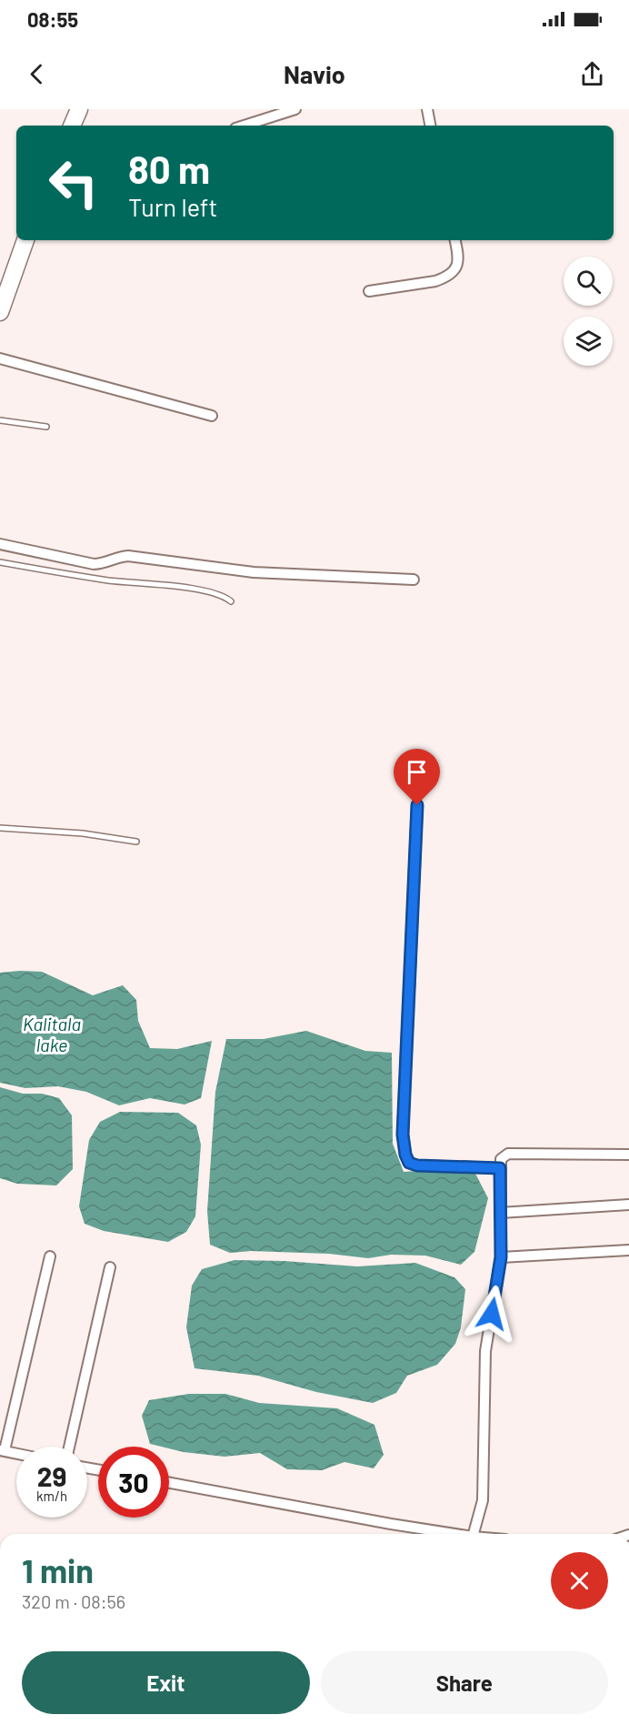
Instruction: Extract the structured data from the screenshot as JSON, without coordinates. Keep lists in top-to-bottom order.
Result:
{
  "water": ["Kalitala lake"],
  "page": {
    "status": "08:55",
    "header": "Navio",
    "turn": ["80 m", "Turn left"],
    "speed": "29 km/h",
    "limit": "30",
    "heading": ["1 min", "320 m · 08:56"],
    "buttons": ["Exit", "Share"]
  }
}
